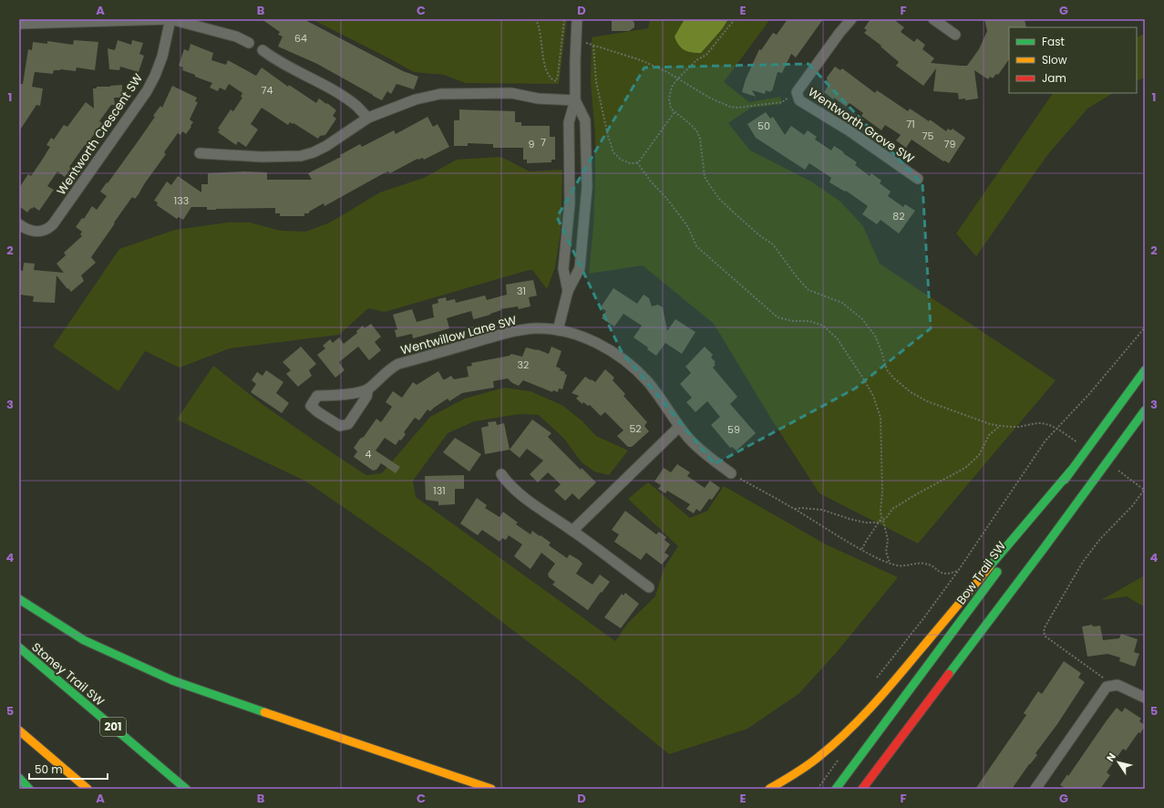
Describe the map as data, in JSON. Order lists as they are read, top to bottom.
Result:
{
  "streets": {
    "main road": ["Bow Trail SW", "Stoney Trail SW", "201"],
    "street": ["Wentworth Grove SW", "Wentworth Crescent SW", "Wentwillow Lane SW"]
  },
  "house_numbers": [
    "64",
    "74",
    "71",
    "50",
    "75",
    "7",
    "9",
    "79",
    "133",
    "82",
    "31",
    "32",
    "52",
    "59",
    "4",
    "131"
  ],
  "legend": ["Fast", "Slow", "Jam"],
  "scale_bar": "50 m",
  "north": "top left",
  "grid": {
    "columns": [
      "A",
      "B",
      "C",
      "D",
      "E",
      "F",
      "G"
    ],
    "rows": [
      "1",
      "2",
      "3",
      "4",
      "5"
    ]
  }
}
